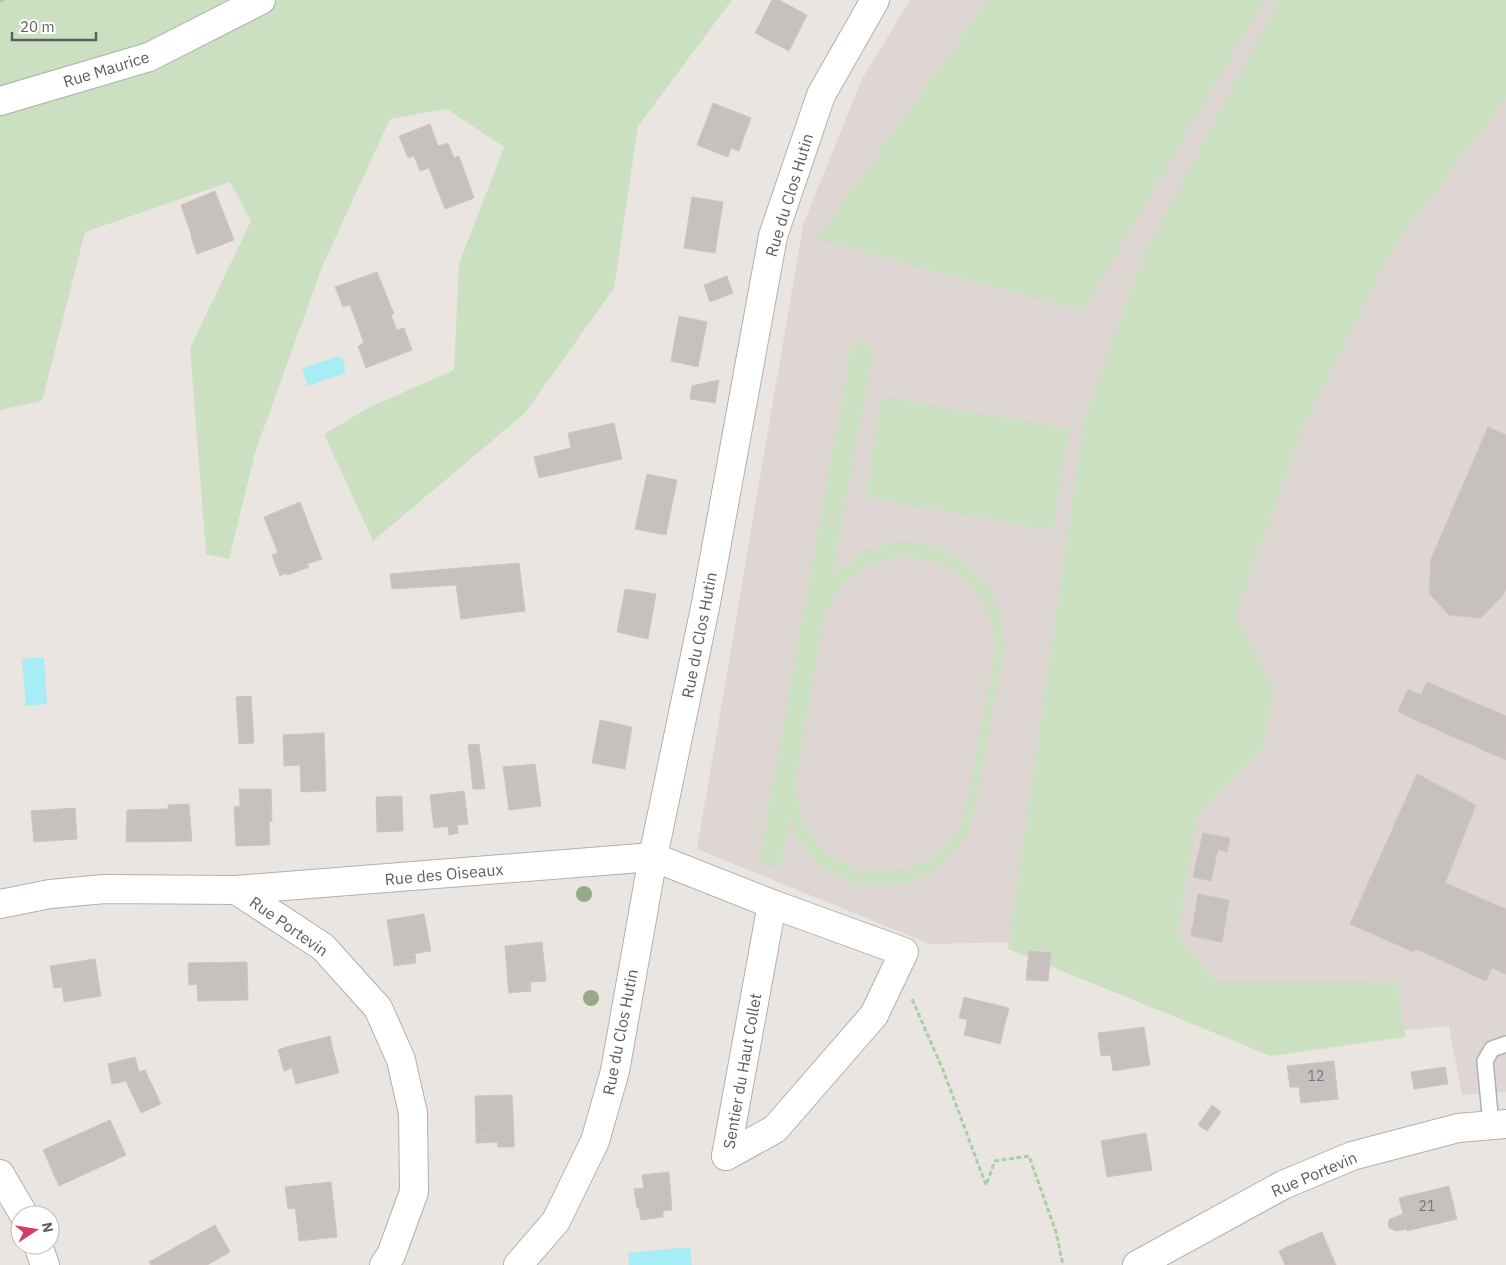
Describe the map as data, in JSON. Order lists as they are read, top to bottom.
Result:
{
  "streets": {
    "street": [
      "Rue Maurice",
      "Rue du Clos Hutin",
      "Rue des Oiseaux",
      "Rue Portevin",
      "Sentier du Haut Collet"
    ]
  },
  "crossings": [
    ["Rue du Clos Hutin", "Rue des Oiseaux"],
    ["Rue des Oiseaux", "Rue Portevin"]
  ],
  "house_numbers": ["12", "21"],
  "scale_bar": "20 m",
  "north": "right"
}
